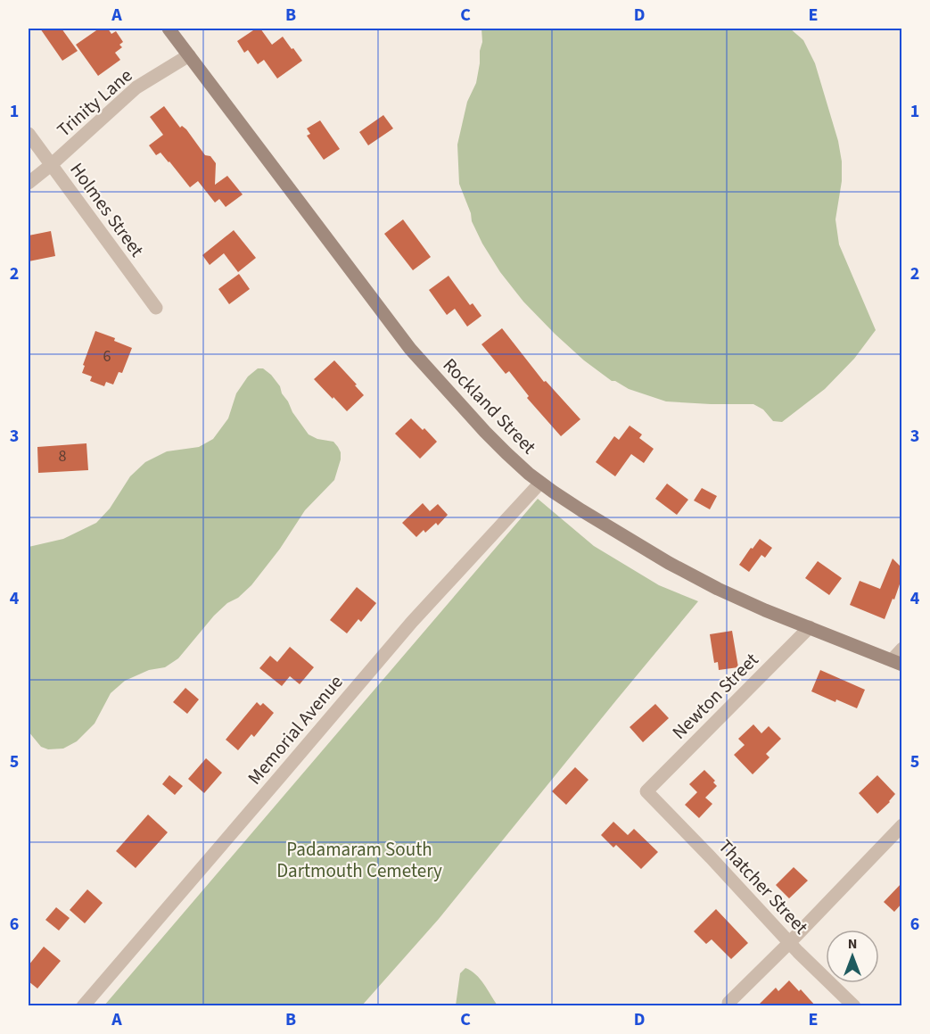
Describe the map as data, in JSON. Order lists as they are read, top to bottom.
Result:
{
  "streets": {
    "street": [
      "Trinity Lane",
      "Holmes Street",
      "Rockland Street",
      "Newton Street",
      "Memorial Avenue",
      "Thatcher Street"
    ]
  },
  "crossings": [
    ["Trinity Lane", "Holmes Street"],
    ["Trinity Lane", "Rockland Street"],
    ["Rockland Street", "Newton Street"],
    ["Rockland Street", "Memorial Avenue"],
    ["Newton Street", "Thatcher Street"]
  ],
  "parks": ["Padamaram South Dartmouth Cemetery"],
  "house_numbers": ["6", "8"],
  "north": "top",
  "grid": {
    "columns": [
      "A",
      "B",
      "C",
      "D",
      "E"
    ],
    "rows": [
      "1",
      "2",
      "3",
      "4",
      "5",
      "6"
    ]
  }
}
